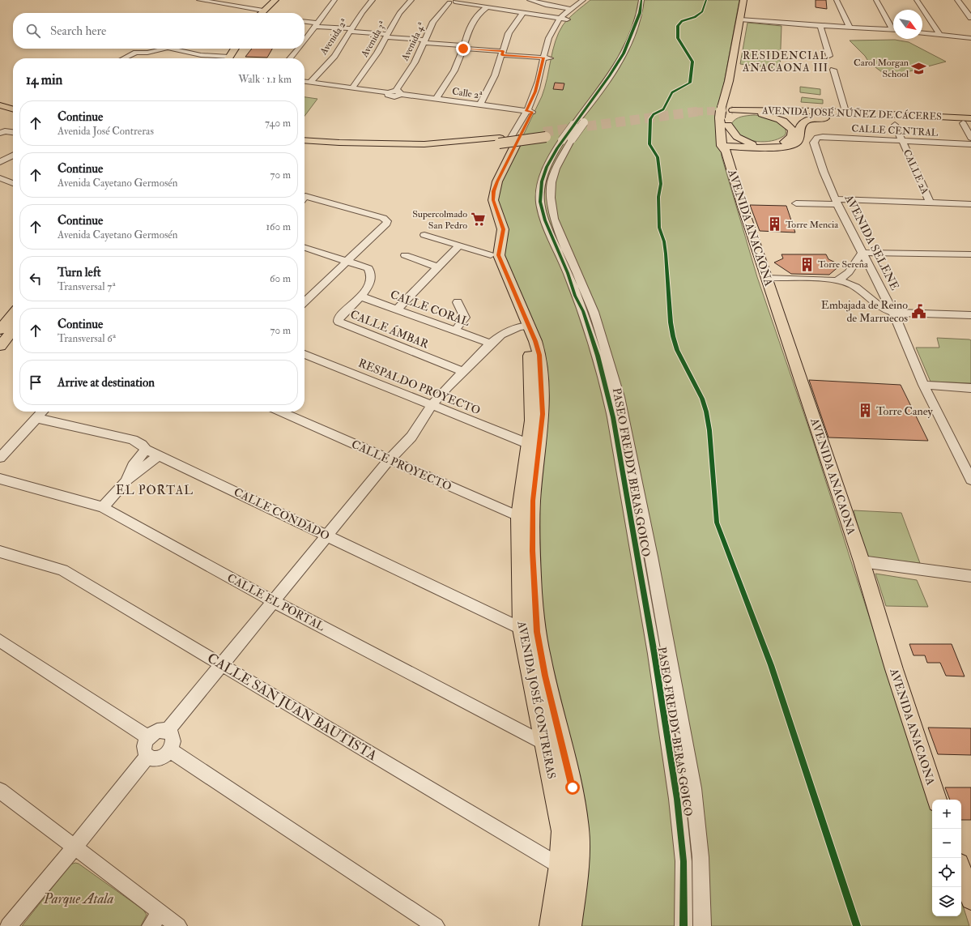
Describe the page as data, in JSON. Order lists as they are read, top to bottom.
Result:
{
  "streets": {
    "main road": ["AVENIDA JOSÉ NÚÑEZ DE CÁCERES", "AVENIDA ANACAONA", "AVENIDA JOSÉ CONTRERAS"],
    "street": [
      "Avenida 2ª",
      "Avenida 3ª",
      "Avenida 4ª",
      "Calle 2ª",
      "CALLE CENTRAL",
      "CALLE 2A",
      "AVENIDA SELENE",
      "CALLE CORAL",
      "CALLE ÁMBAR",
      "RESPALDO PROYECTO",
      "CALLE PROYECTO",
      "PASEO FREDDY BERAS GOICO",
      "CALLE CONDADO",
      "CALLE EL PORTAL",
      "CALLE SAN JUAN BAUTISTA"
    ]
  },
  "crossings": [
    ["Avenida 3ª", "Calle 2ª"],
    ["Avenida 4ª", "Calle 2ª"],
    ["AVENIDA JOSÉ NÚÑEZ DE CÁCERES", "AVENIDA ANACAONA"],
    ["CALLE CENTRAL", "CALLE 2A"],
    ["CALLE CENTRAL", "AVENIDA SELENE"],
    ["CALLE CORAL", "CALLE ÁMBAR"],
    ["RESPALDO PROYECTO", "AVENIDA JOSÉ CONTRERAS"],
    ["CALLE PROYECTO", "AVENIDA JOSÉ CONTRERAS"],
    ["CALLE CONDADO", "AVENIDA JOSÉ CONTRERAS"],
    ["CALLE EL PORTAL", "AVENIDA JOSÉ CONTRERAS"],
    ["AVENIDA JOSÉ CONTRERAS", "CALLE SAN JUAN BAUTISTA"]
  ],
  "districts": ["RESIDENCIAL ANACAONA III", "EL PORTAL"],
  "parks": ["Parque Atala"],
  "places": {
    "school or university": ["Carol Morgan School"],
    "supermarket": ["Supercolmado San Pedro"],
    "building": ["Torre Mencia", "Torre Serena", "Torre Caney"],
    "public building": ["Embajada de Reino de Marruecos"]
  },
  "north": "bottom right",
  "page": {
    "search": "Search here",
    "heading": ["14 min", "Walk · 1.1 km"],
    "list": [
      ["Continue", "Avenida José Contreras", "740 m"],
      ["Continue", "Avenida Cayetano Germosén", "70 m"],
      ["Continue", "Avenida Cayetano Germosén", "160 m"],
      ["Turn left", "Transversal 7ª", "60 m"],
      ["Continue", "Transversal 6ª", "70 m"],
      "Arrive at destination"
    ],
    "map_buttons": ["+", "−"]
  }
}
